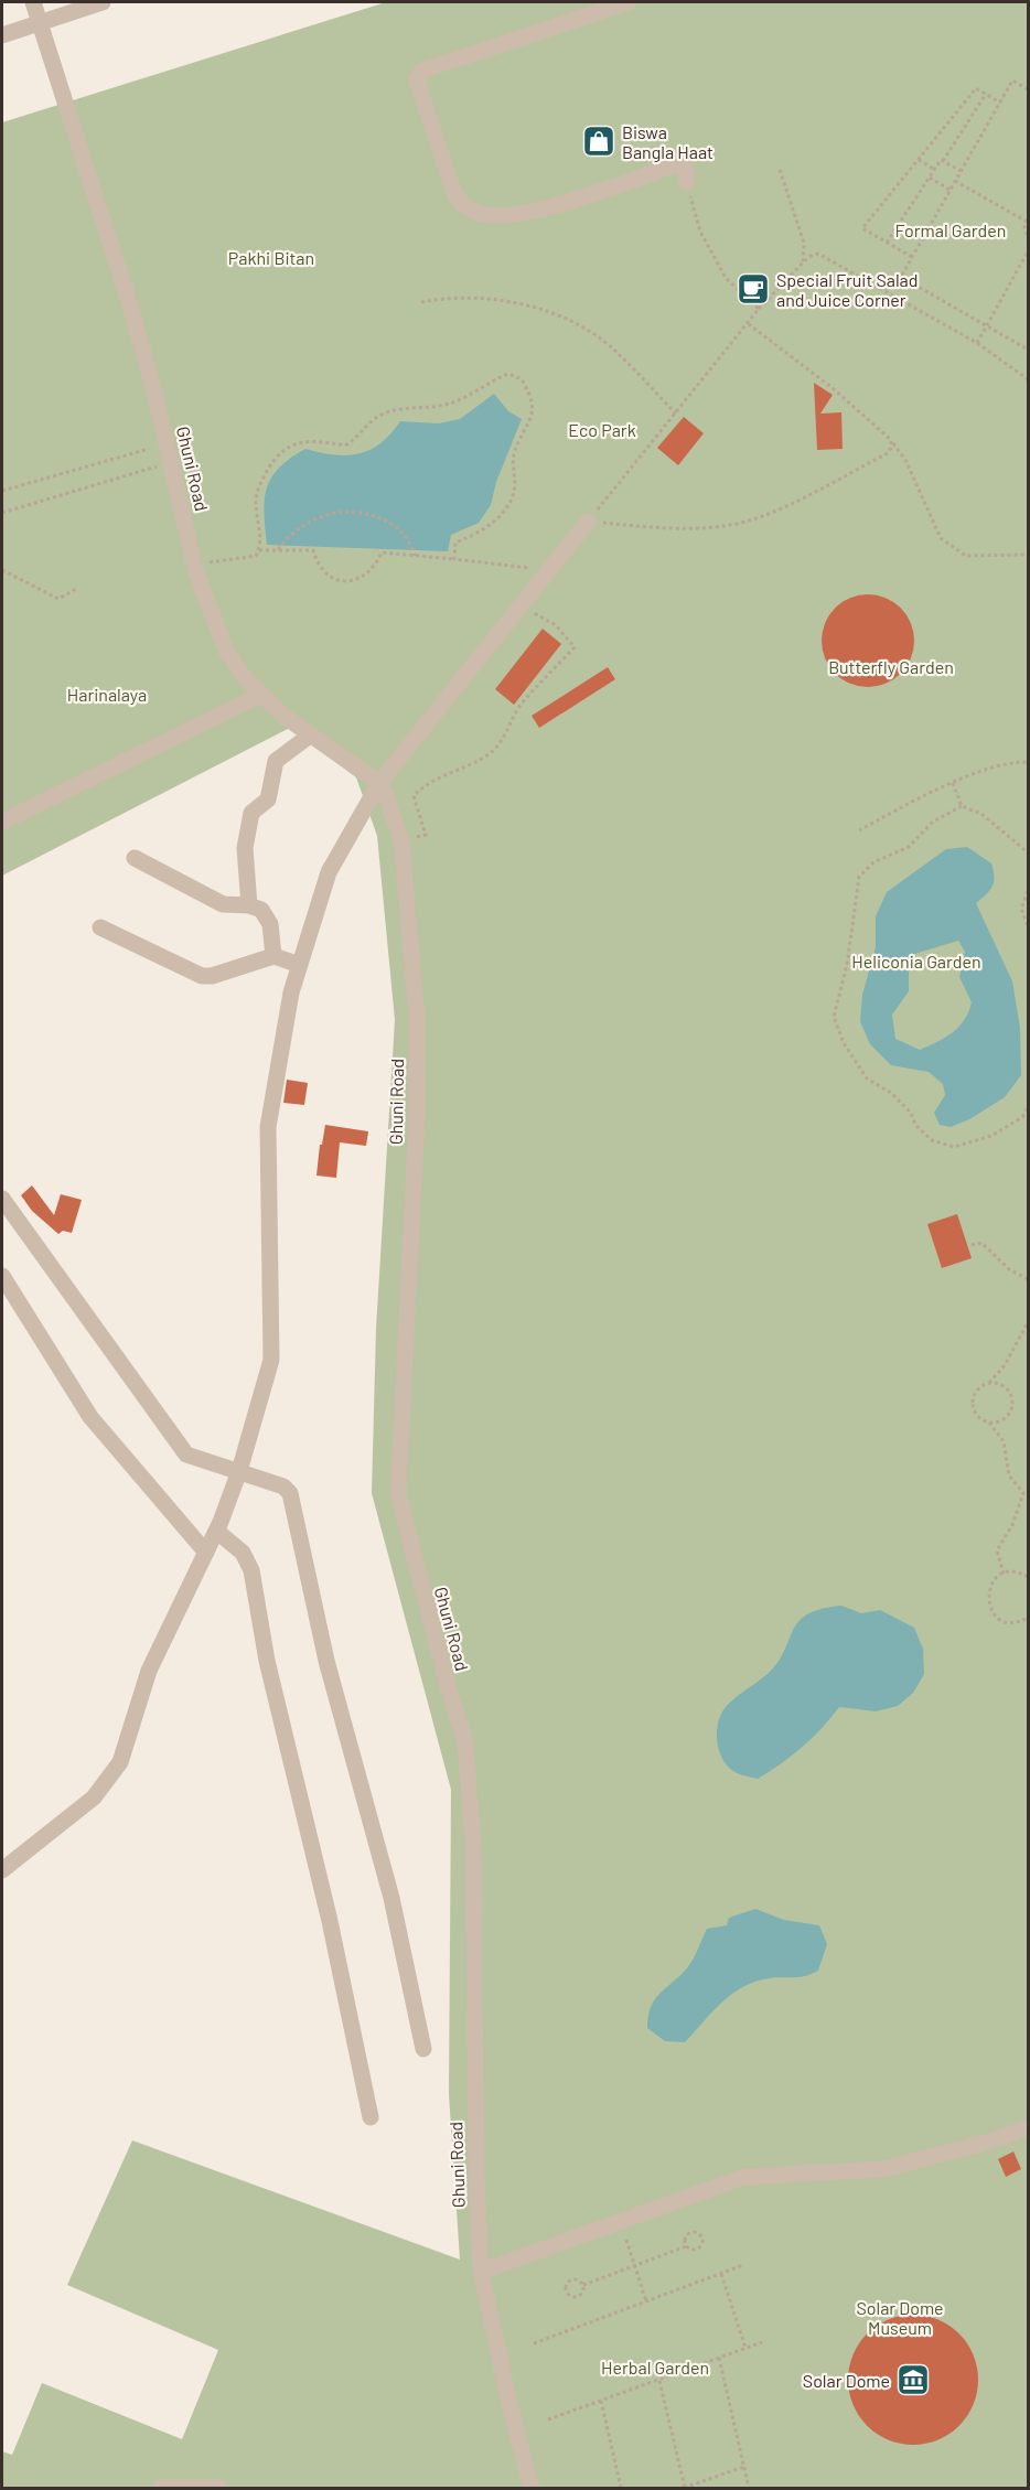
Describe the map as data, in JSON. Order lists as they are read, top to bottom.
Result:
{
  "streets": {
    "street": ["Ghuni Road"]
  },
  "parks": [
    "Formal Garden",
    "Pakhi Bitan",
    "Eco Park",
    "Butterfly Garden",
    "Harinalaya",
    "Heliconia Garden",
    "Solar Dome Museum",
    "Herbal Garden"
  ],
  "places": {
    "shop": ["Biswa Bangla Haat"],
    "cafe": ["Special Fruit Salad and Juice Corner"],
    "museum": ["Solar Dome"]
  }
}
